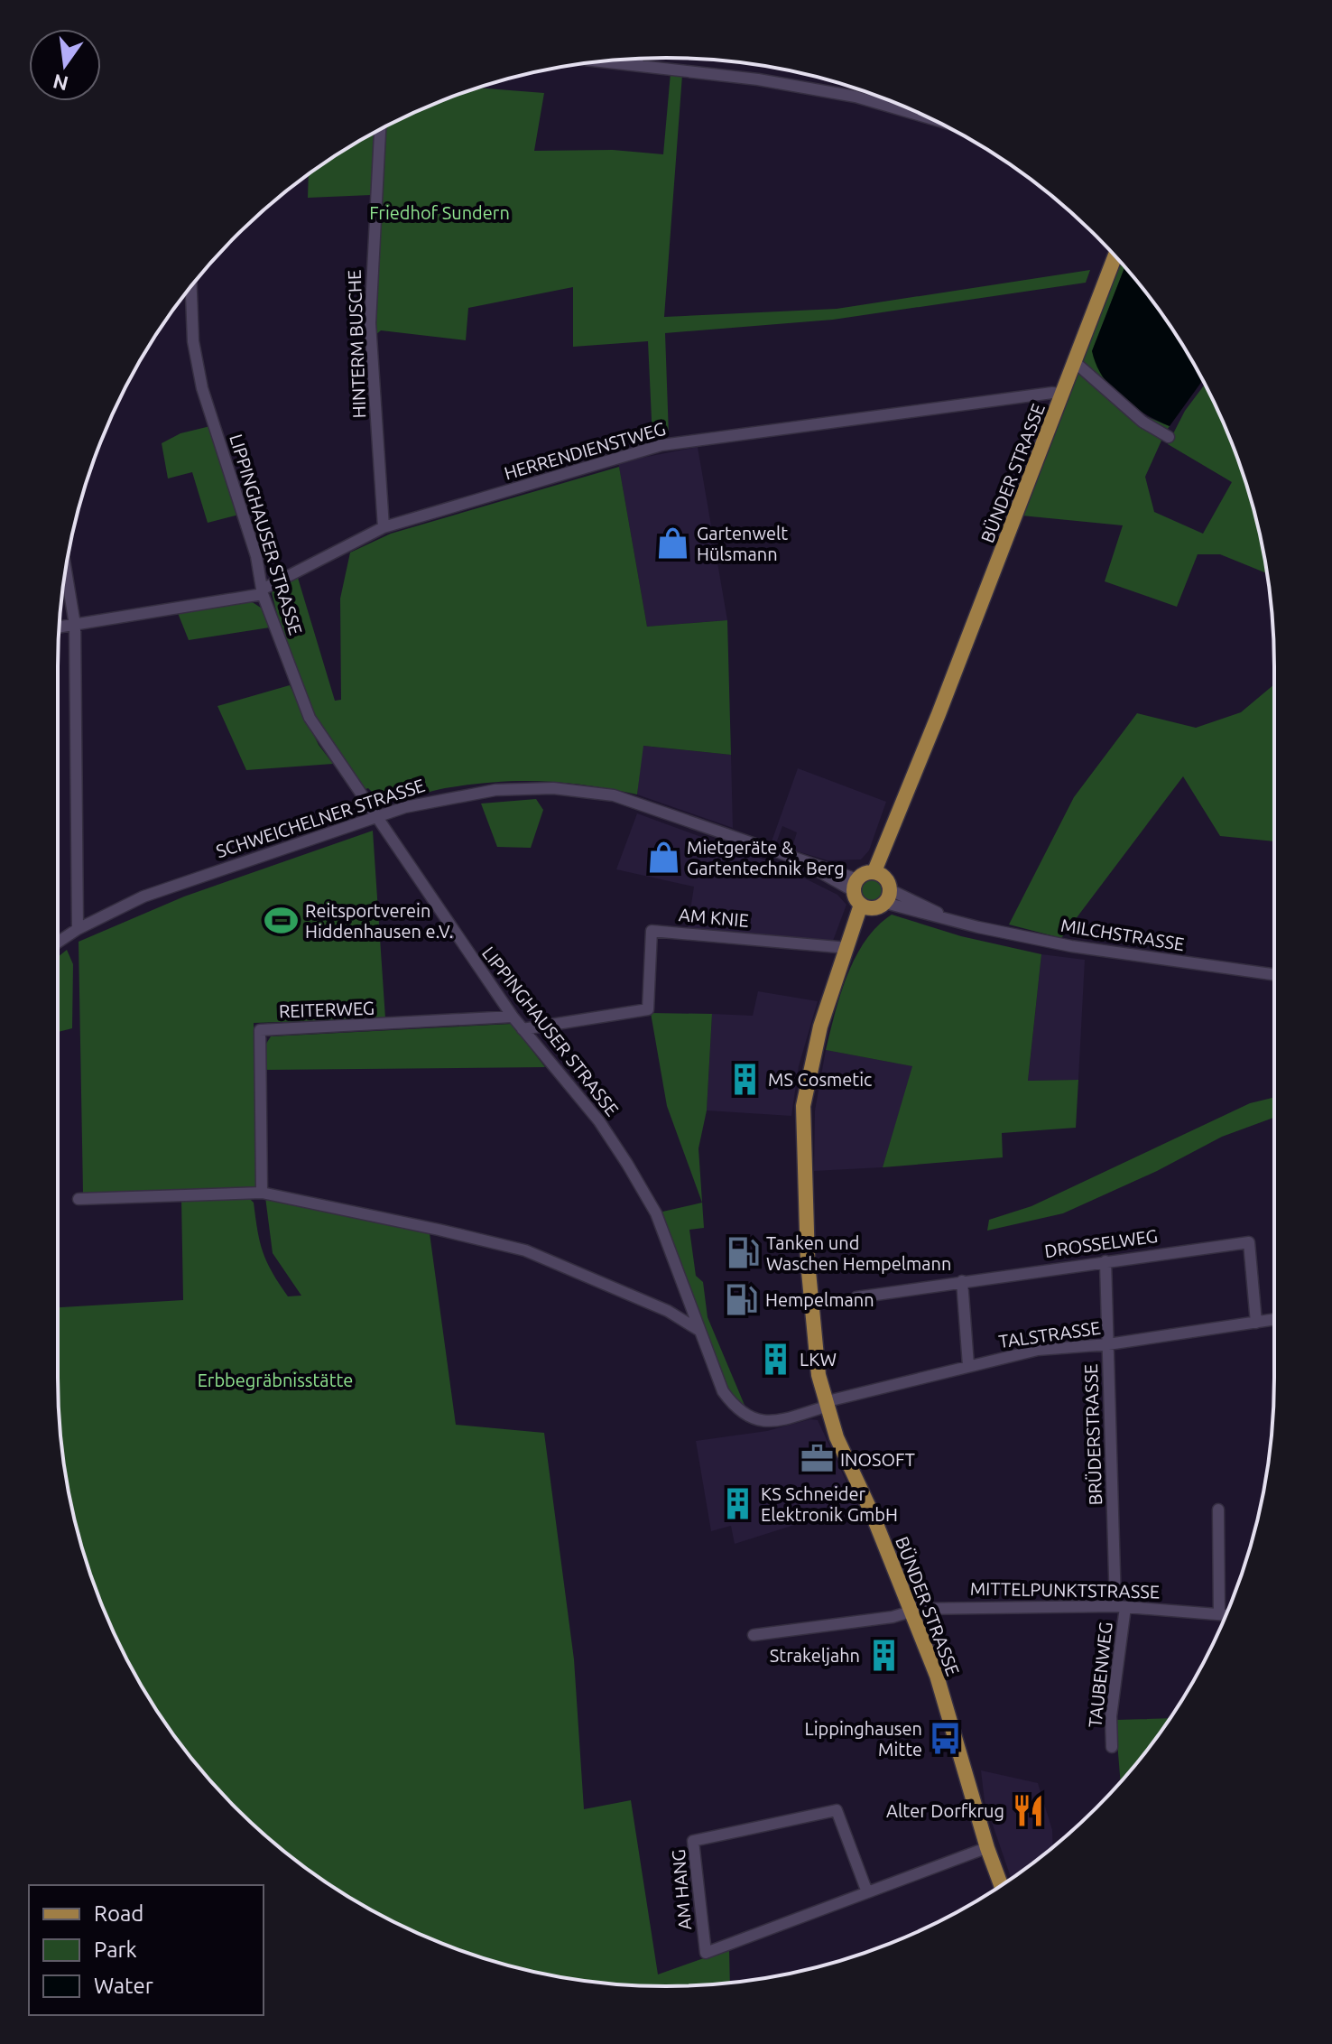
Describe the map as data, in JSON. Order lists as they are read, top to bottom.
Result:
{
  "streets": {
    "main road": ["BÜNDER STRASSE"],
    "street": [
      "HINTERM BUSCHE",
      "HERRENDIENSTWEG",
      "LIPPINGHAUSER STRASSE",
      "SCHWEICHELNER STRASSE",
      "AM KNIE",
      "MILCHSTRASSE",
      "REITERWEG",
      "DROSSELWEG",
      "TALSTRASSE",
      "BRÜDERSTRASSE",
      "MITTELPUNKTSTRASSE",
      "TAUBENWEG",
      "AM HANG"
    ]
  },
  "crossings": [
    ["HINTERM BUSCHE", "HERRENDIENSTWEG"],
    ["HERRENDIENSTWEG", "BÜNDER STRASSE"],
    ["HERRENDIENSTWEG", "LIPPINGHAUSER STRASSE"],
    ["BÜNDER STRASSE", "LIPPINGHAUSER STRASSE"],
    ["BÜNDER STRASSE", "SCHWEICHELNER STRASSE"],
    ["BÜNDER STRASSE", "AM KNIE"],
    ["BÜNDER STRASSE", "MILCHSTRASSE"],
    ["BÜNDER STRASSE", "TALSTRASSE"],
    ["BÜNDER STRASSE", "MITTELPUNKTSTRASSE"],
    ["BÜNDER STRASSE", "AM HANG"],
    ["LIPPINGHAUSER STRASSE", "SCHWEICHELNER STRASSE"],
    ["LIPPINGHAUSER STRASSE", "AM KNIE"],
    ["LIPPINGHAUSER STRASSE", "REITERWEG"],
    ["LIPPINGHAUSER STRASSE", "TALSTRASSE"],
    ["SCHWEICHELNER STRASSE", "MILCHSTRASSE"],
    ["DROSSELWEG", "TALSTRASSE"],
    ["DROSSELWEG", "BRÜDERSTRASSE"],
    ["TALSTRASSE", "BRÜDERSTRASSE"],
    ["BRÜDERSTRASSE", "MITTELPUNKTSTRASSE"],
    ["BRÜDERSTRASSE", "TAUBENWEG"],
    ["MITTELPUNKTSTRASSE", "TAUBENWEG"]
  ],
  "parks": ["Friedhof Sundern", "Erbbegräbnisstätte"],
  "places": {
    "shop": ["Gartenwelt Hülsmann", "Mietgeräte & Gartentechnik Berg"],
    "sports": ["Reitsportverein Hiddenhausen e.V."],
    "building": [
      "MS Cosmetic",
      "LKW",
      "KS Schneider Elektronik GmbH",
      "Strakeljahn"
    ],
    "fuel station": ["Tanken und Waschen Hempelmann", "Hempelmann"],
    "office": ["INOSOFT"],
    "bus stop": ["Lippinghausen Mitte"],
    "restaurant": ["Alter Dorfkrug"]
  },
  "legend": ["Road", "Park", "Water"],
  "north": "bottom"
}
